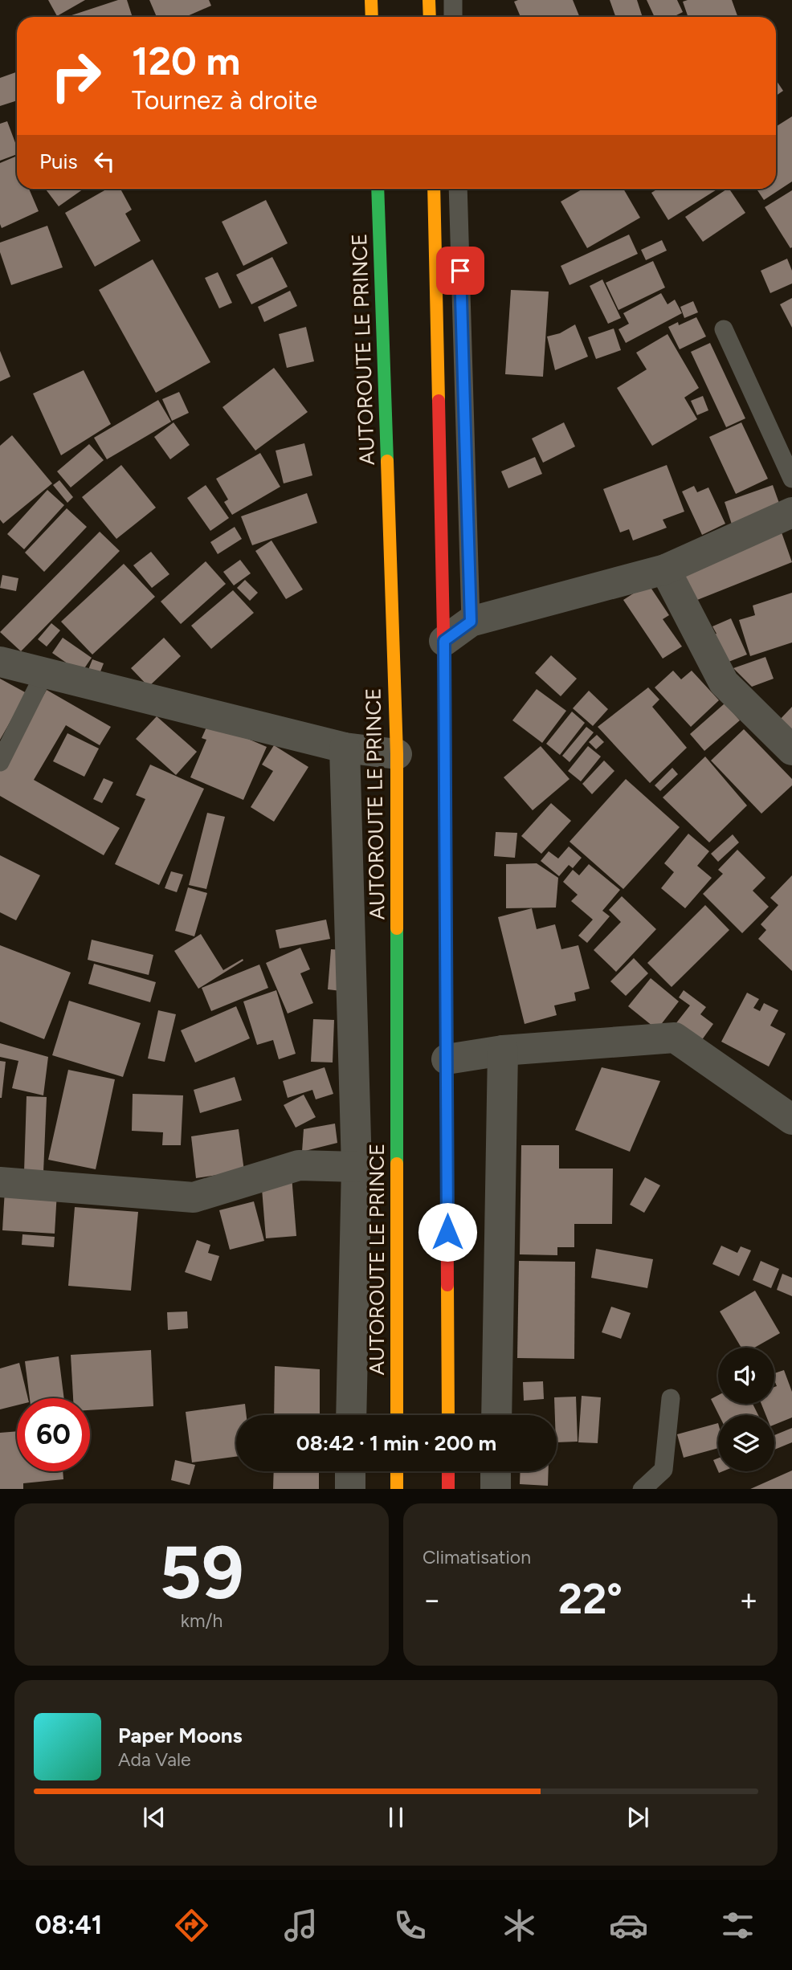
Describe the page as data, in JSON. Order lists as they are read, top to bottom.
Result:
{
  "streets": {
    "main road": ["AUTOROUTE LE PRINCE"]
  },
  "page": {
    "turn": ["120 m", "Tournez à droite"],
    "then": "Puis",
    "limit": "60",
    "trip": "08:42 · 1 min · 200 m",
    "tile": [
      ["59", "km/h"],
      "Climatisation"
    ],
    "heat": ["−", "22°", "+"],
    "song": ["Paper Moons", "Ada Vale"],
    "tabs": "08:41"
  }
}
